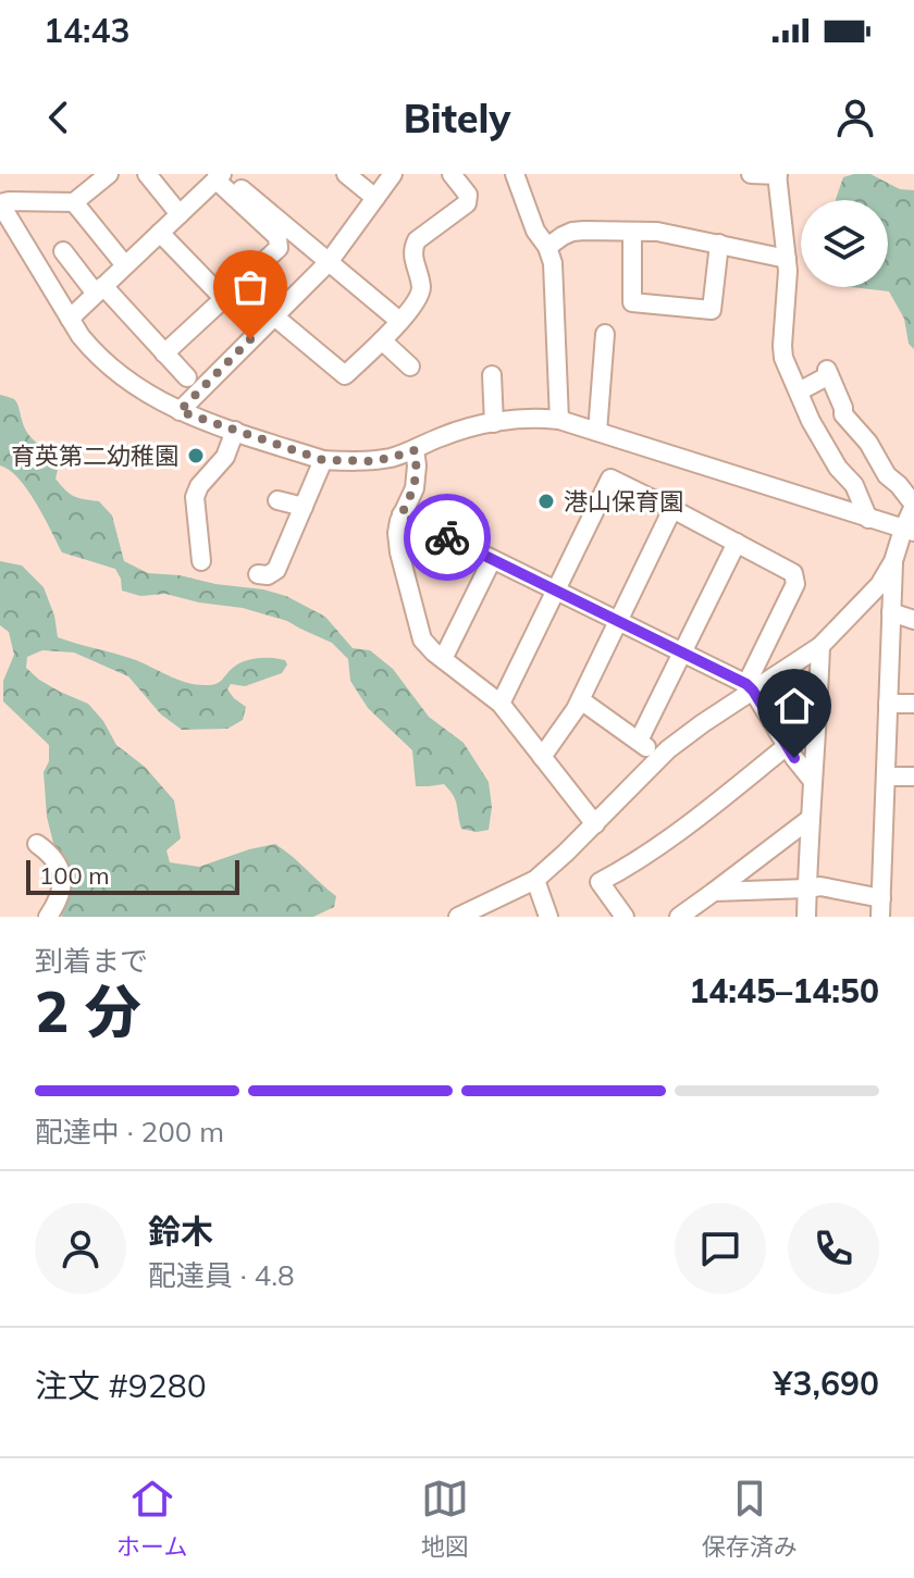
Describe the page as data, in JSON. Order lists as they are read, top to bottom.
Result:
{
  "places": ["育英第二幼稚園", "港山保育園"],
  "scale_bar": "100 m",
  "page": {
    "status": "14:43",
    "header": "Bitely",
    "scale": "100 m",
    "heading": ["2 分", "到着まで", "14:45–14:50"],
    "panel": [
      "鈴木",
      "配達員 · 4.8",
      "注文 #9280",
      "¥3,690"
    ],
    "bar": "配達中 · 200 m",
    "tabs": ["ホーム", "地図", "保存済み"]
  }
}
